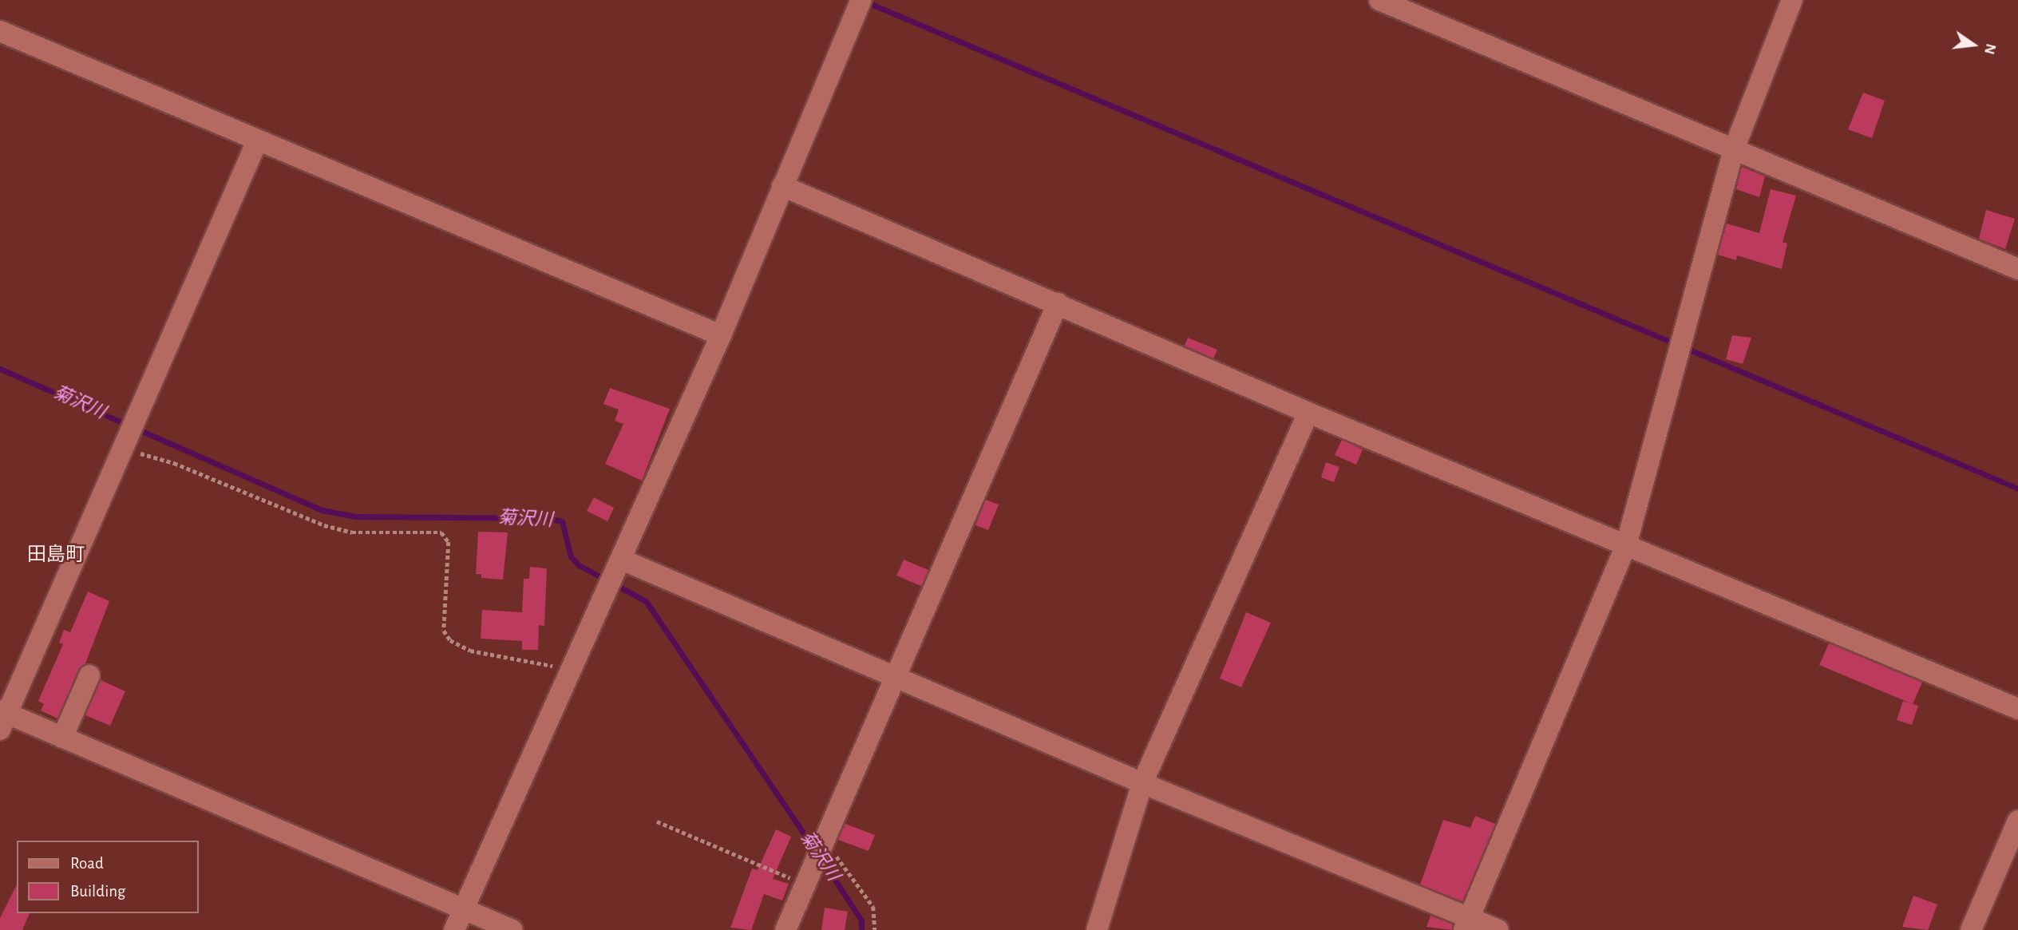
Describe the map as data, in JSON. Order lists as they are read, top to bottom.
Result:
{
  "districts": ["田島町"],
  "water": ["菊沢川"],
  "legend": ["Road", "Building"],
  "north": "right"
}
